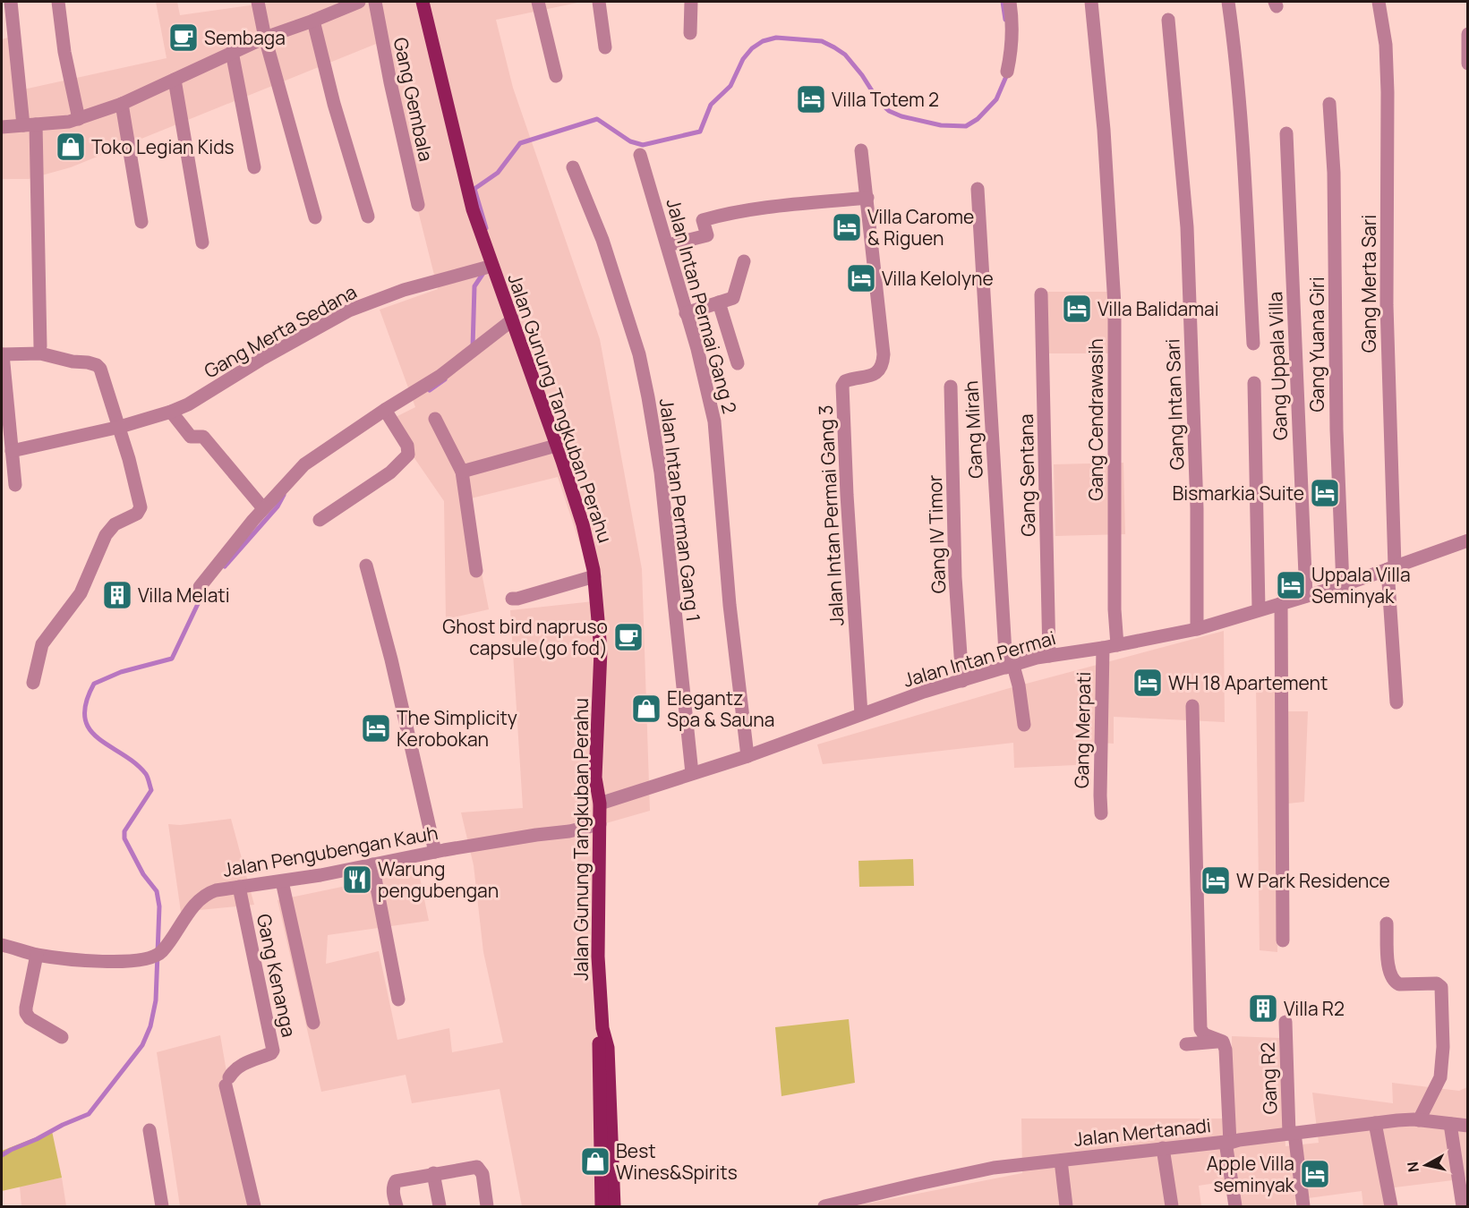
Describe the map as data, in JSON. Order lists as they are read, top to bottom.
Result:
{
  "streets": {
    "main road": ["Jalan Gunung Tangkuban Perahu"],
    "street": [
      "Gang Gembala",
      "Gang Merta Sari",
      "Jalan Intan Permai Gang 2",
      "Gang Merta Sedana",
      "Gang Yuana Giri",
      "Gang Uppala Villa",
      "Gang Intan Sari",
      "Gang Cendrawasih",
      "Gang Mirah",
      "Gang Sentana",
      "Jalan Intan Perman Gang 1",
      "Jalan Intan Permai Gang 3",
      "Gang IV Timor",
      "Jalan Intan Permai",
      "Gang Merpati",
      "Jalan Pengubengan Kauh",
      "Gang Kenanga",
      "Gang R2",
      "Jalan Mertanadi"
    ]
  },
  "crossings": [
    ["Gang Merta Sari", "Jalan Intan Permai"],
    ["Jalan Intan Permai Gang 2", "Jalan Intan Permai"],
    ["Gang Merta Sedana", "Jalan Gunung Tangkuban Perahu"],
    ["Gang Yuana Giri", "Jalan Intan Permai"],
    ["Gang Uppala Villa", "Jalan Intan Permai"],
    ["Gang Intan Sari", "Jalan Intan Permai"],
    ["Jalan Gunung Tangkuban Perahu", "Jalan Intan Permai"],
    ["Jalan Gunung Tangkuban Perahu", "Jalan Pengubengan Kauh"],
    ["Gang Cendrawasih", "Jalan Intan Permai"],
    ["Gang Mirah", "Jalan Intan Permai"],
    ["Gang Sentana", "Jalan Intan Permai"],
    ["Jalan Intan Perman Gang 1", "Jalan Intan Permai"],
    ["Jalan Intan Permai Gang 3", "Jalan Intan Permai"],
    ["Gang IV Timor", "Jalan Intan Permai"],
    ["Jalan Intan Permai", "Gang Merpati"],
    ["Jalan Pengubengan Kauh", "Gang Kenanga"],
    ["Gang R2", "Jalan Mertanadi"]
  ],
  "places": {
    "cafe": ["Sembaga", "Ghost bird napruso capsule(go fod)"],
    "hotel": [
      "Villa Totem 2",
      "Villa Carome & Riguen",
      "Villa Kelolyne",
      "Villa Balidamai",
      "Bismarkia Suite",
      "Uppala Villa Seminyak",
      "WH 18 Apartement",
      "The Simplicity Kerobokan",
      "W Park Residence",
      "Apple Villa seminyak"
    ],
    "shop": ["Toko Legian Kids", "Elegantz Spa & Sauna", "Best Wines&Spirits"],
    "building": ["Villa Melati", "Villa R2"],
    "restaurant": ["Warung pengubengan"]
  },
  "north": "left"
}
